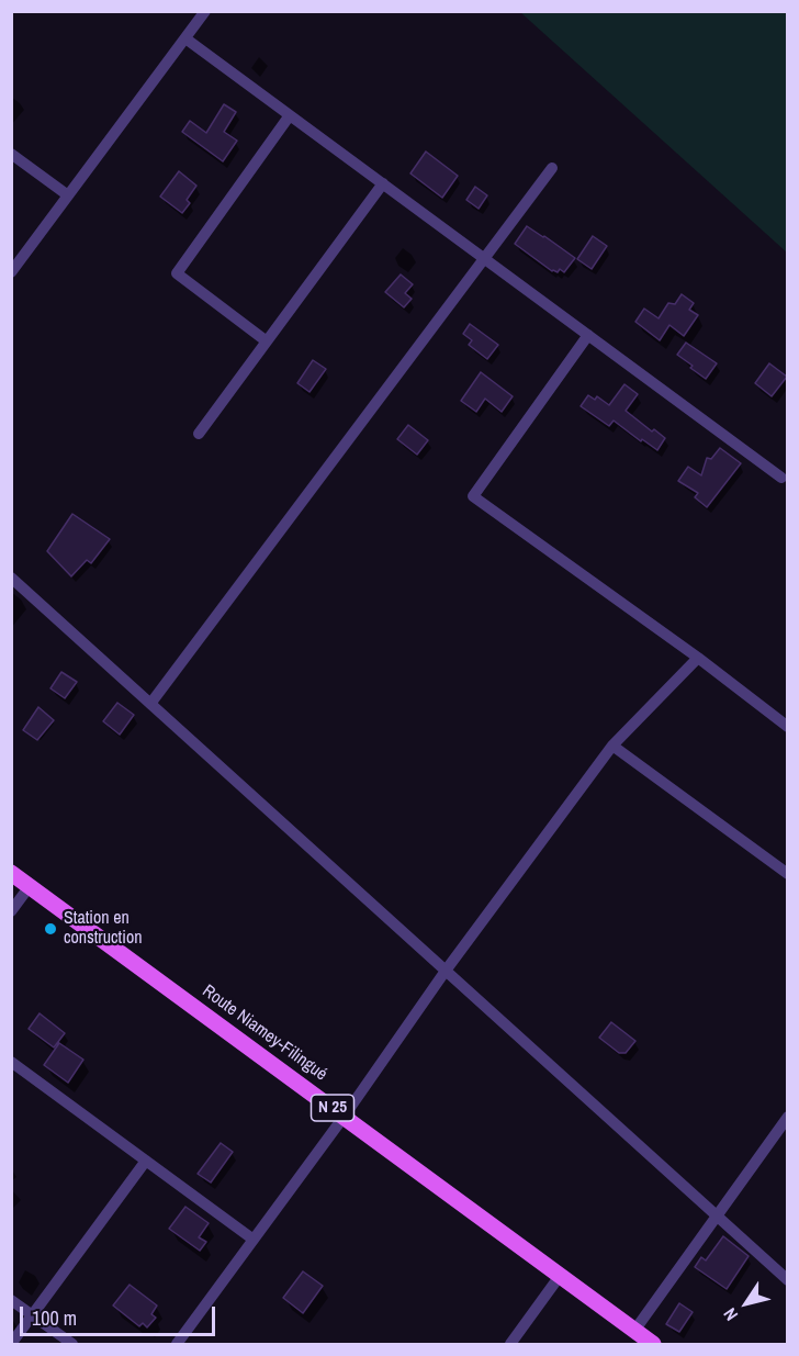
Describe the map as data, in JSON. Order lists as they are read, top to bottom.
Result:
{
  "streets": {
    "main road": ["Route Niamey-Filingué", "N 25"]
  },
  "places": ["Station en construction"],
  "scale_bar": "100 m",
  "north": "bottom left"
}
